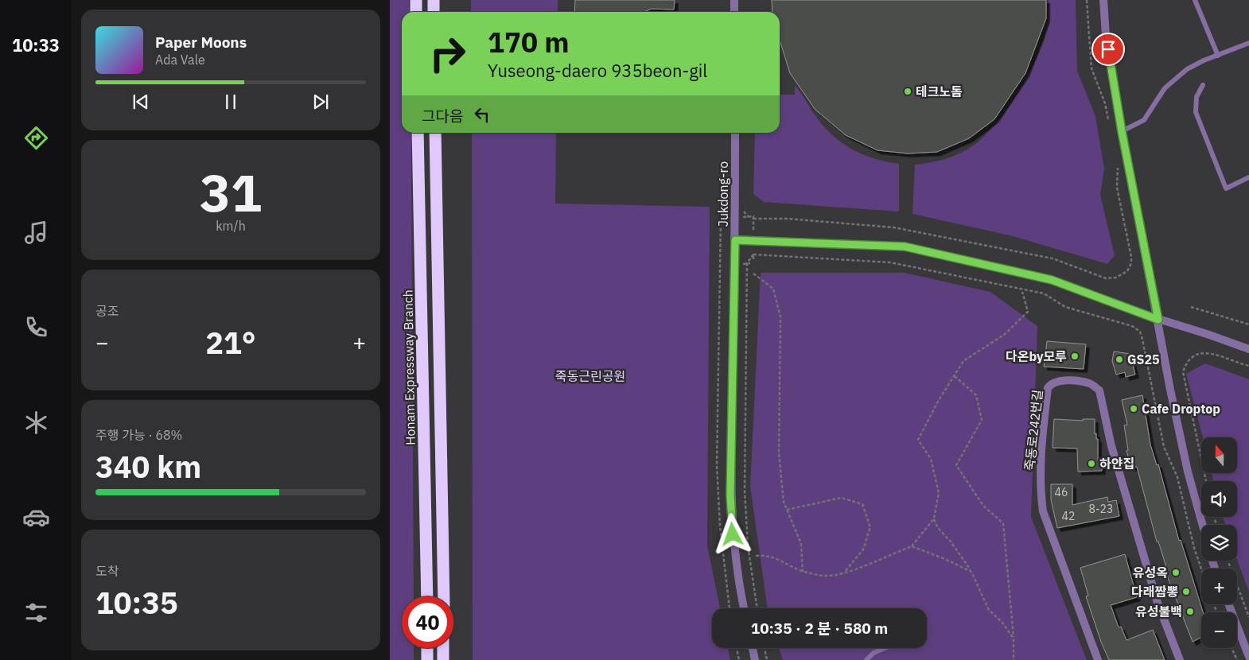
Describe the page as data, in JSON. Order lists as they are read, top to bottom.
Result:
{
  "streets": {
    "highway": ["Honam Expressway Branch"],
    "street": ["Jukdong-ro", "죽동로242번길"]
  },
  "parks": ["죽동근린공원"],
  "places": [
    "테크노돔",
    "다온by모루",
    "GS25",
    "Cafe Droptop",
    "하얀집",
    "유성옥",
    "다래짬뽕",
    "유성불백"
  ],
  "house_numbers": ["46", "8-23", "42"],
  "north": "top",
  "page": {
    "tabs": "10:33",
    "turn": ["170 m", "Yuseong-daero 935beon-gil"],
    "song": ["Paper Moons", "Ada Vale"],
    "then": "그다음",
    "tile": [
      ["31", "km/h"],
      "공조",
      ["주행 가능 · 68%", "340 km"],
      ["도착", "10:35"]
    ],
    "heat": ["−", "21°", "+"],
    "map_buttons": ["+", "−"],
    "limit": "40",
    "trip": "10:35 · 2 분 · 580 m"
  }
}
